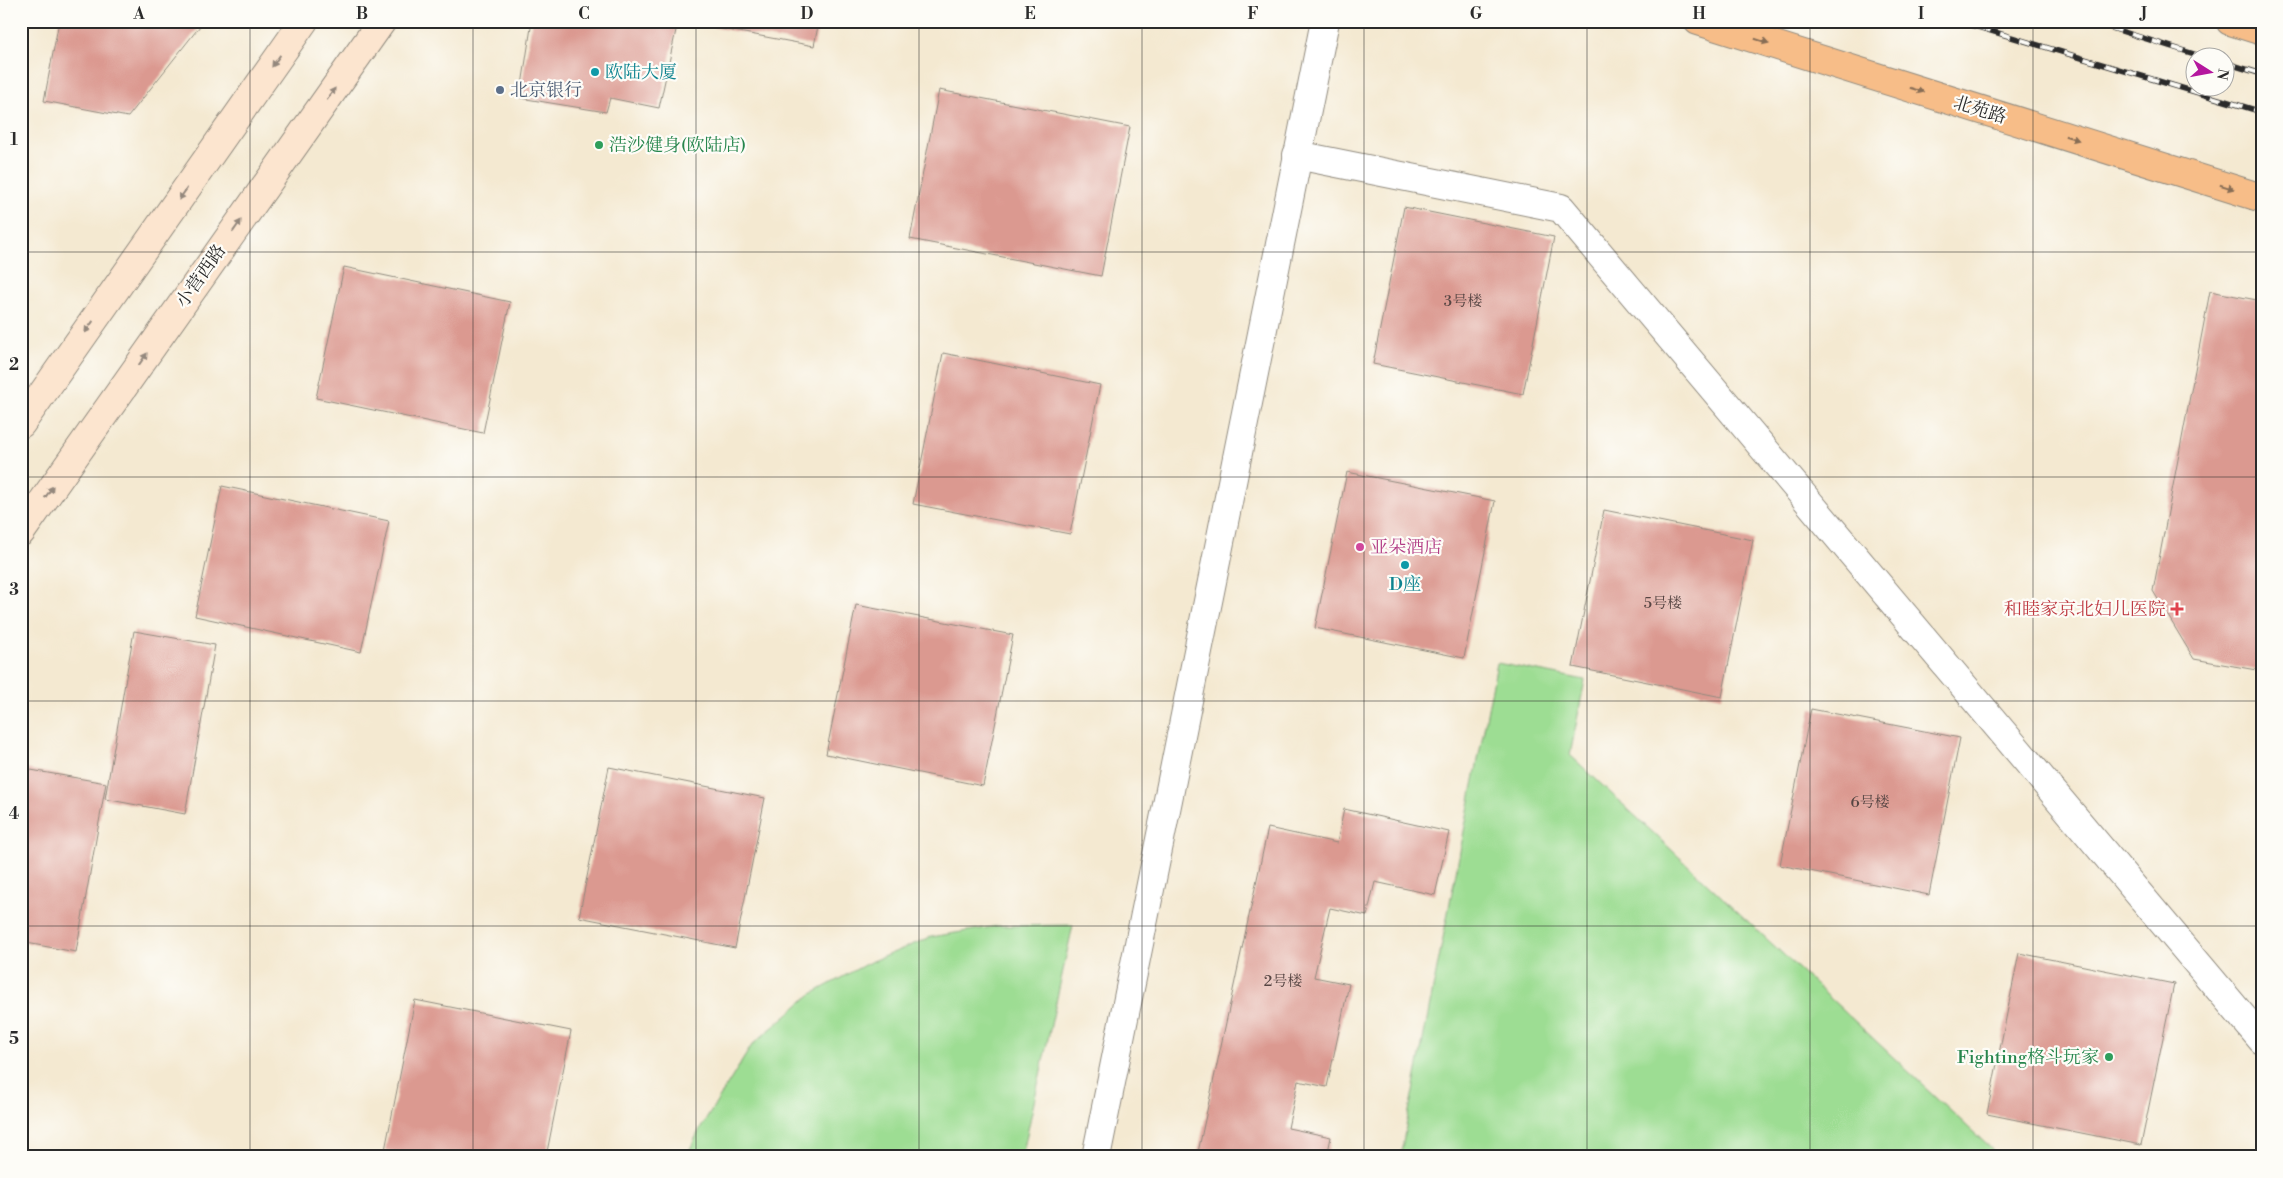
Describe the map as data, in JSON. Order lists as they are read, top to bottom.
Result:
{
  "streets": {
    "main road": ["北苑路", "小营西路"]
  },
  "one_way": ["北苑路"],
  "places": {
    "other": [
      "欧陆大厦",
      "北京银行",
      "浩沙健身(欧陆店)",
      "亚朵酒店",
      "D座",
      "Fighting格斗玩家"
    ],
    "health": ["和睦家京北妇儿医院"]
  },
  "house_numbers": [
    "3号楼",
    "5号楼",
    "6号楼",
    "2号楼"
  ],
  "north": "right",
  "grid": {
    "columns": [
      "A",
      "B",
      "C",
      "D",
      "E",
      "F",
      "G",
      "H",
      "I",
      "J"
    ],
    "rows": [
      "1",
      "2",
      "3",
      "4",
      "5"
    ]
  }
}
